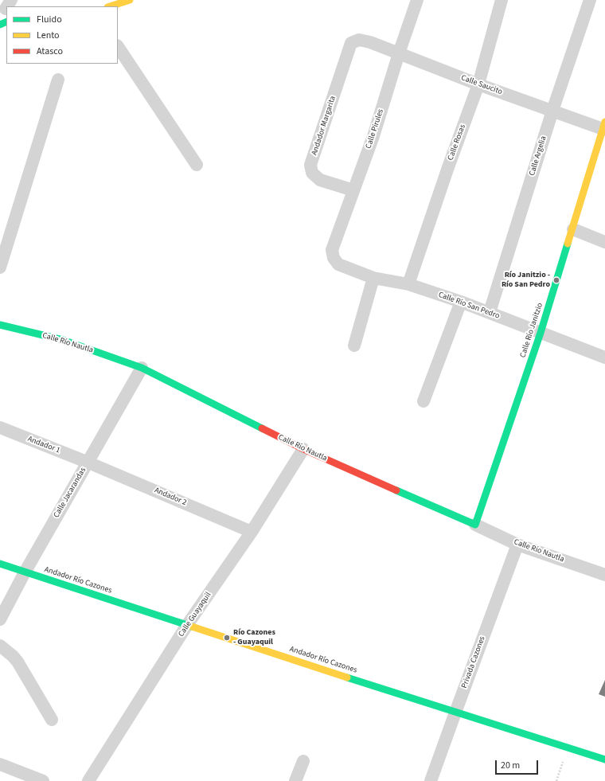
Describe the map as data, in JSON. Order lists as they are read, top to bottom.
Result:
{
  "streets": {
    "street": [
      "Calle Saucito",
      "Andador Margarita",
      "Calle Pirules",
      "Calle Rosas",
      "Calle Argelia",
      "Calle Río San Pedro",
      "Calle Río Janitzio",
      "Calle Río Nautla",
      "Andador 1",
      "Calle Jacarandas",
      "Andador 2",
      "Andador Río Cazones",
      "Calle Guayaquil",
      "Privada Cazones"
    ]
  },
  "crossings": [
    ["Calle Saucito", "Andador Margarita"],
    ["Calle Saucito", "Calle Pirules"],
    ["Calle Saucito", "Calle Rosas"],
    ["Calle Saucito", "Calle Argelia"],
    ["Calle Saucito", "Calle Río Janitzio"],
    ["Andador Margarita", "Calle Pirules"],
    ["Calle Pirules", "Calle Río San Pedro"],
    ["Calle Rosas", "Calle Río San Pedro"],
    ["Calle Argelia", "Calle Río San Pedro"],
    ["Calle Río San Pedro", "Calle Río Janitzio"],
    ["Calle Río Janitzio", "Calle Río Nautla"],
    ["Calle Río Nautla", "Calle Jacarandas"],
    ["Calle Río Nautla", "Calle Guayaquil"],
    ["Calle Río Nautla", "Privada Cazones"],
    ["Andador 1", "Calle Jacarandas"],
    ["Andador 1", "Andador 2"],
    ["Calle Jacarandas", "Andador 2"],
    ["Calle Jacarandas", "Andador Río Cazones"],
    ["Andador 2", "Calle Guayaquil"],
    ["Andador Río Cazones", "Calle Guayaquil"],
    ["Andador Río Cazones", "Privada Cazones"]
  ],
  "places": ["Río Janitzio - Río San Pedro", "Río Cazones - Guayaquil"],
  "legend": ["Fluido", "Lento", "Atasco"],
  "scale_bar": "20 m"
}
